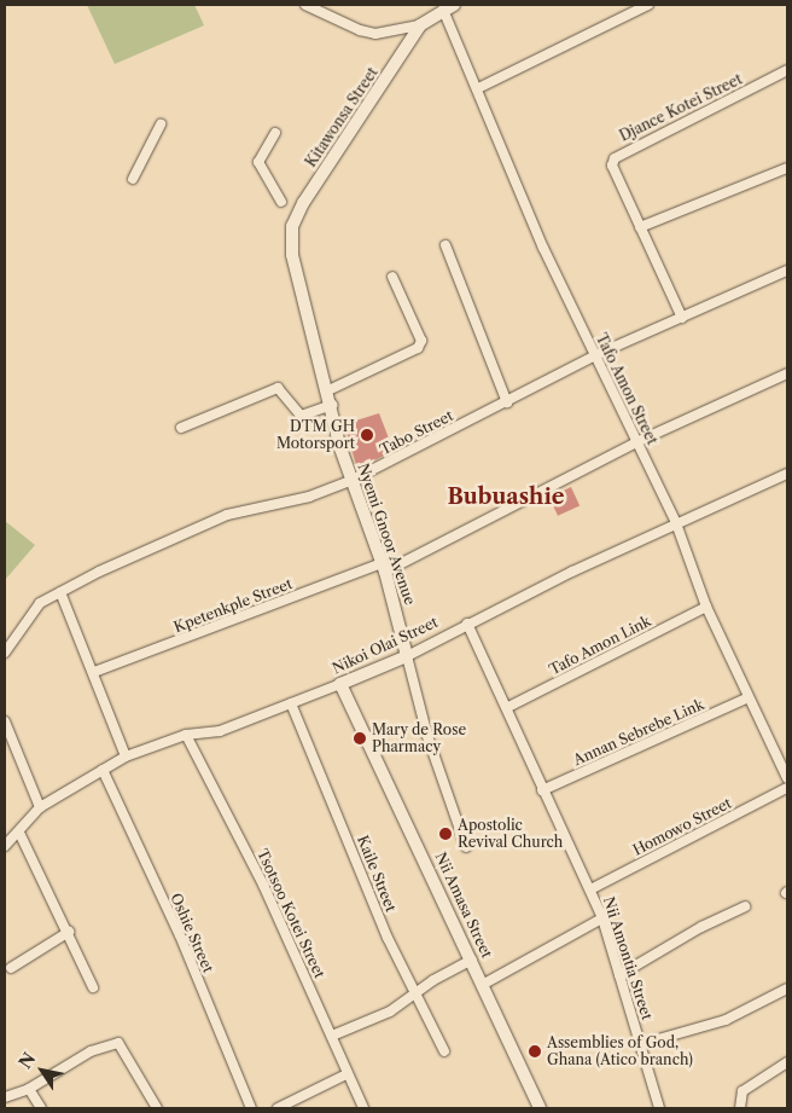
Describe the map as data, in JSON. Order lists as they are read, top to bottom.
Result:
{
  "streets": {
    "street": [
      "Djance Kotei Street",
      "Kitawonsa Street",
      "Tafo Amon Street",
      "Tabo Street",
      "Nyemi Gnoor Avenue",
      "Kpetenkple Street",
      "Nikoi Olai Street",
      "Tafo Amon Link",
      "Annan Sebrebe Link",
      "Homowo Street",
      "Kaile Street",
      "Nii Amasa Street",
      "Tsotsoo Kotei Street",
      "Oshie Street",
      "Nii Amontia Street"
    ]
  },
  "crossings": [
    ["Djance Kotei Street", "Tabo Street"],
    ["Kitawonsa Street", "Nyemi Gnoor Avenue"],
    ["Tafo Amon Street", "Tabo Street"],
    ["Tafo Amon Street", "Kpetenkple Street"],
    ["Tafo Amon Street", "Nikoi Olai Street"],
    ["Tafo Amon Street", "Tafo Amon Link"],
    ["Tafo Amon Street", "Annan Sebrebe Link"],
    ["Tabo Street", "Nyemi Gnoor Avenue"],
    ["Nyemi Gnoor Avenue", "Kpetenkple Street"],
    ["Nyemi Gnoor Avenue", "Nikoi Olai Street"],
    ["Nikoi Olai Street", "Kaile Street"],
    ["Nikoi Olai Street", "Nii Amasa Street"],
    ["Nikoi Olai Street", "Tsotsoo Kotei Street"],
    ["Nikoi Olai Street", "Oshie Street"],
    ["Nikoi Olai Street", "Nii Amontia Street"],
    ["Tafo Amon Link", "Nii Amontia Street"],
    ["Annan Sebrebe Link", "Nii Amontia Street"],
    ["Homowo Street", "Nii Amontia Street"]
  ],
  "districts": ["Bubuashie"],
  "places": [
    "DTM GH Motorsport",
    "Mary de Rose Pharmacy",
    "Apostolic Revival Church",
    "Assemblies of God, Ghana (Atico branch)"
  ],
  "north": "top left"
}
